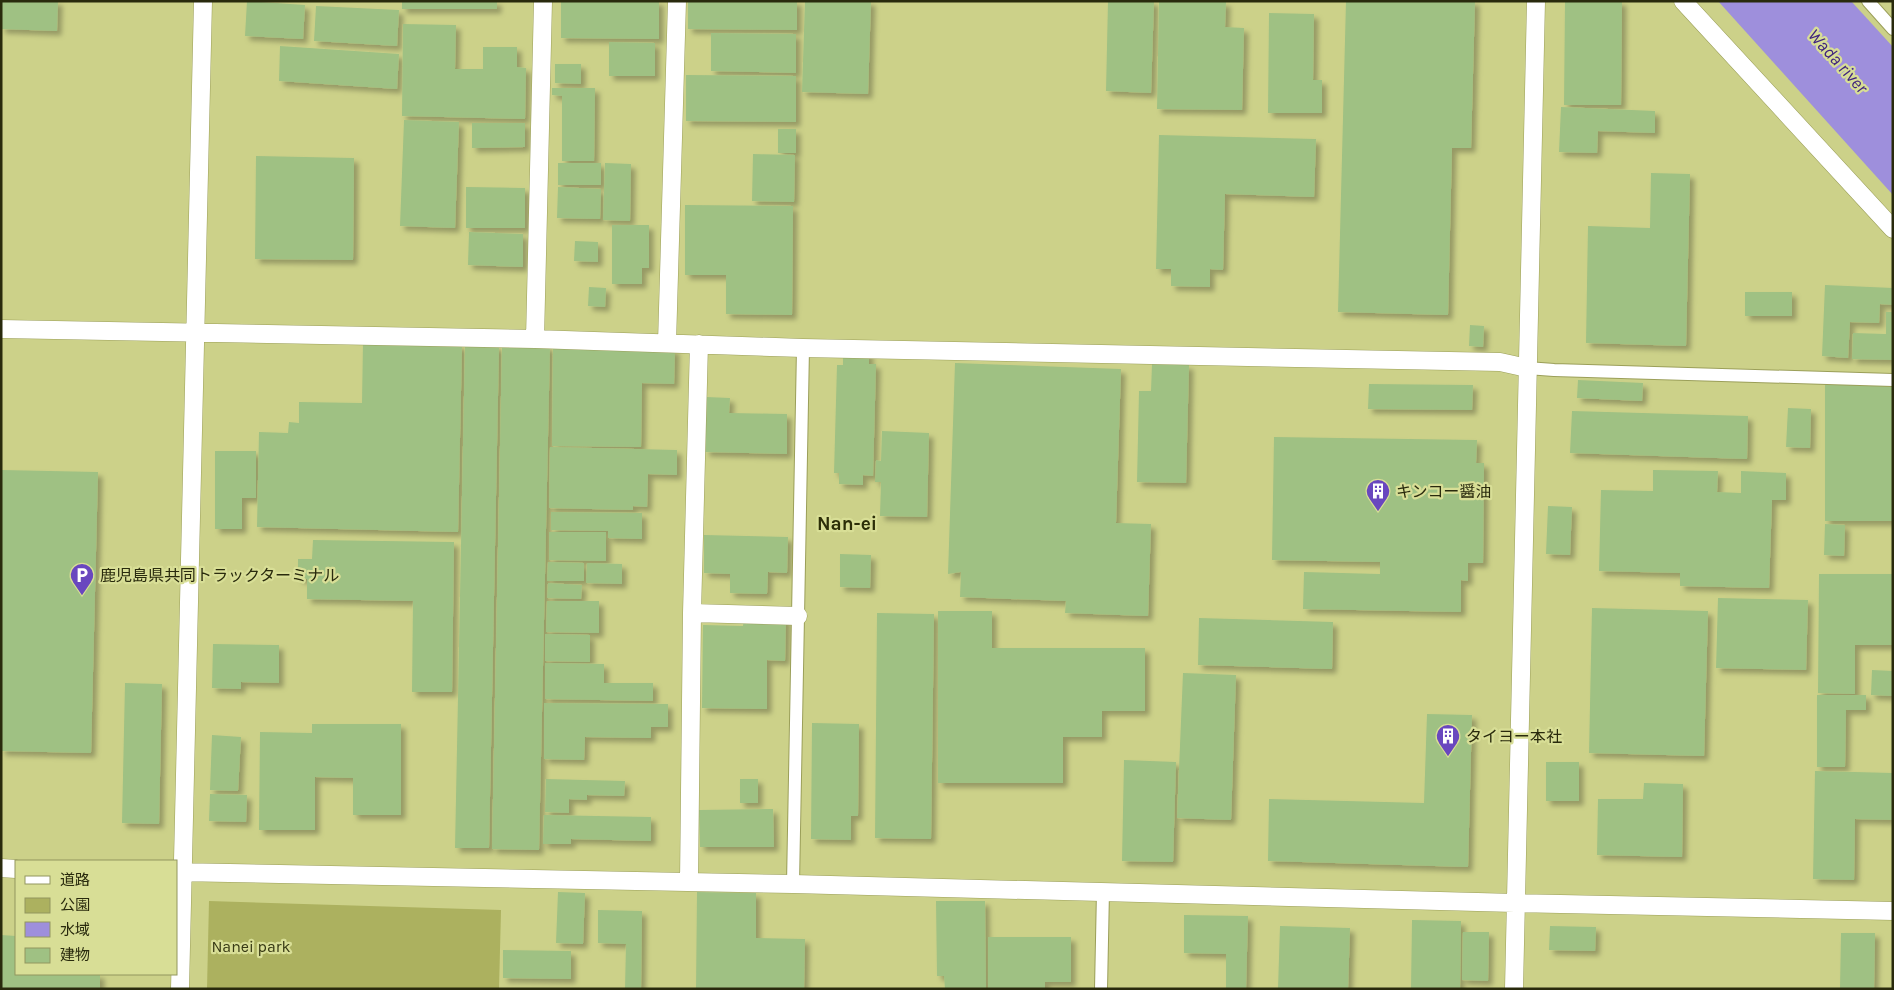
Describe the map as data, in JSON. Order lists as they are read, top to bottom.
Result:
{
  "districts": ["Nan-ei"],
  "water": ["Wada river"],
  "parks": ["Nanei park"],
  "places": {
    "building": ["キンコー醤油", "タイヨー本社"],
    "parking": ["鹿児島県共同トラックターミナル"]
  },
  "legend": [
    "道路",
    "公園",
    "水域",
    "建物"
  ]
}
